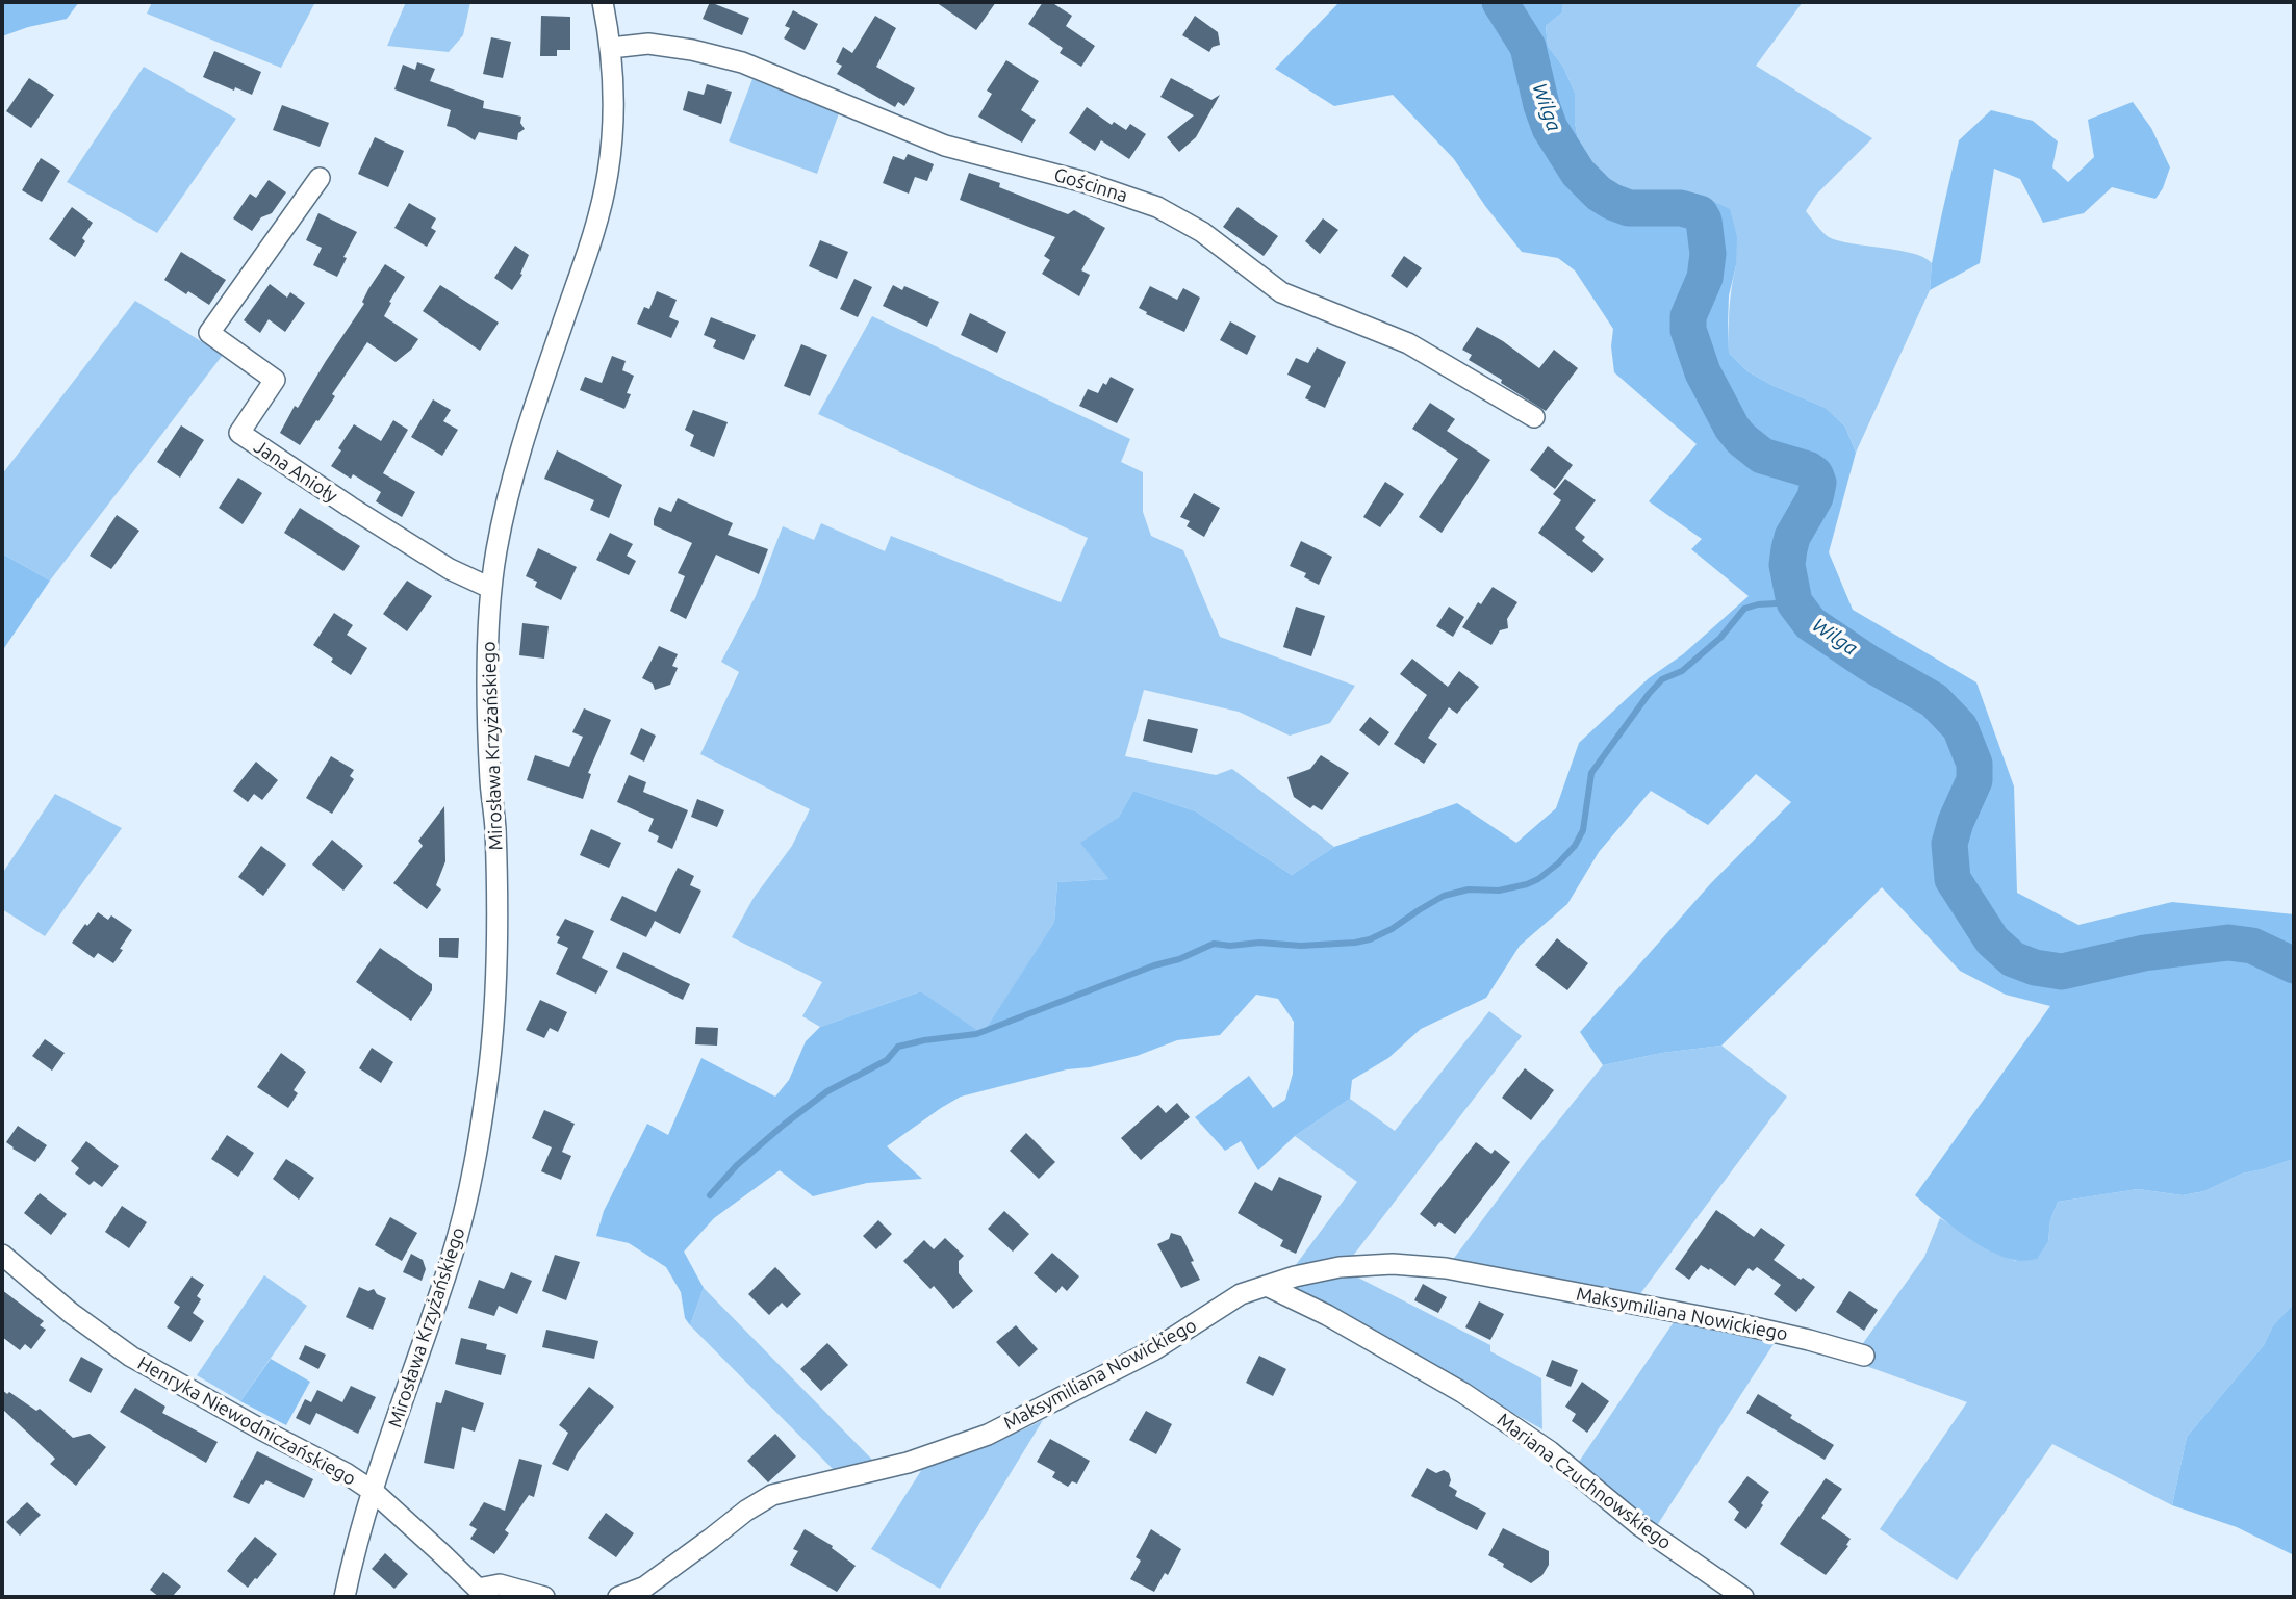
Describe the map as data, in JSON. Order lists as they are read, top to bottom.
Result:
{
  "streets": {
    "street": [
      "Gościnna",
      "Jana Anioły",
      "Mirosława Krzyżańskiego",
      "Maksymiliana Nowickiego",
      "Henryka Niewodniczańskiego",
      "Mariana Czuchnowskiego"
    ]
  },
  "crossings": [
    ["Gościnna", "Mirosława Krzyżańskiego"],
    ["Jana Anioły", "Mirosława Krzyżańskiego"],
    ["Mirosława Krzyżańskiego", "Henryka Niewodniczańskiego"],
    ["Maksymiliana Nowickiego", "Mariana Czuchnowskiego"]
  ],
  "water": ["Wilga"]
}
